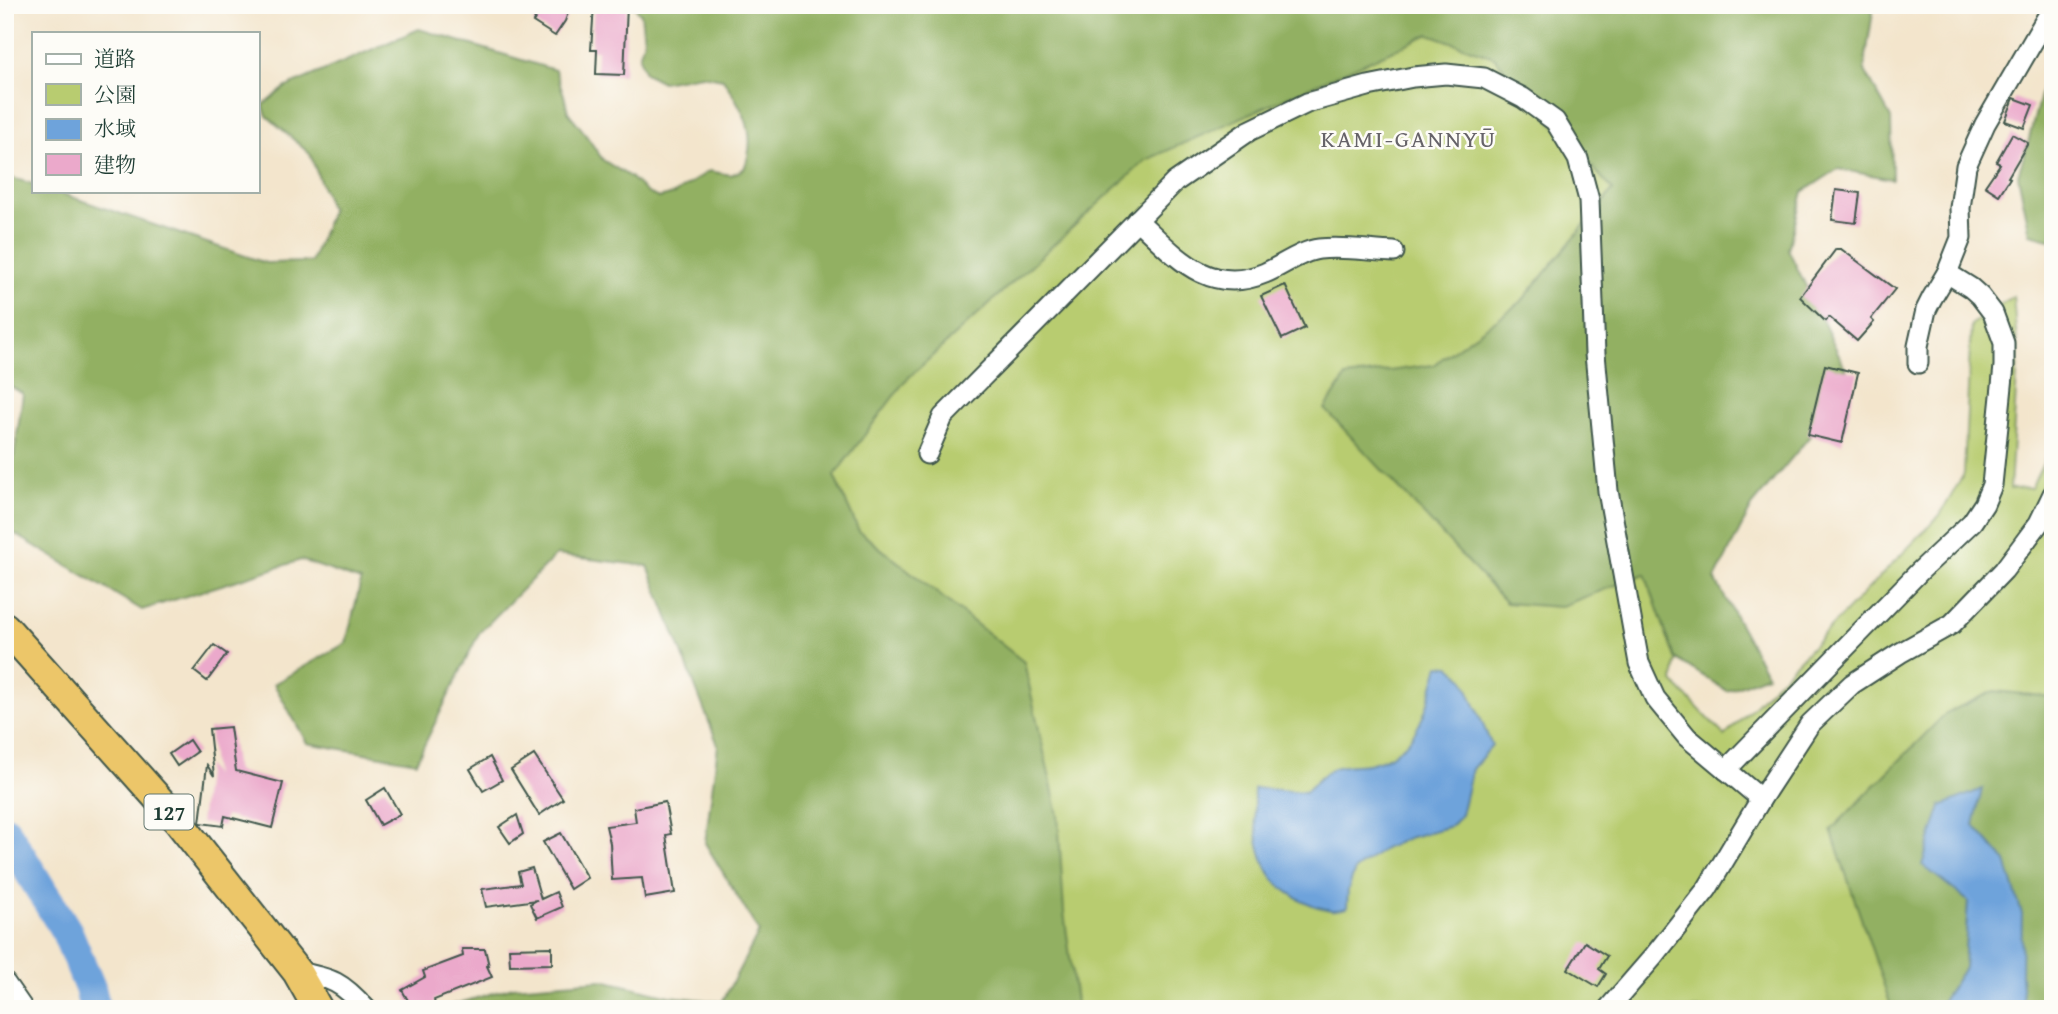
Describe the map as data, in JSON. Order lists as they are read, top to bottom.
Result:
{
  "streets": {
    "highway": ["127"]
  },
  "districts": ["KAMI-GANNYŪ"],
  "legend": [
    "道路",
    "公園",
    "水域",
    "建物"
  ]
}
